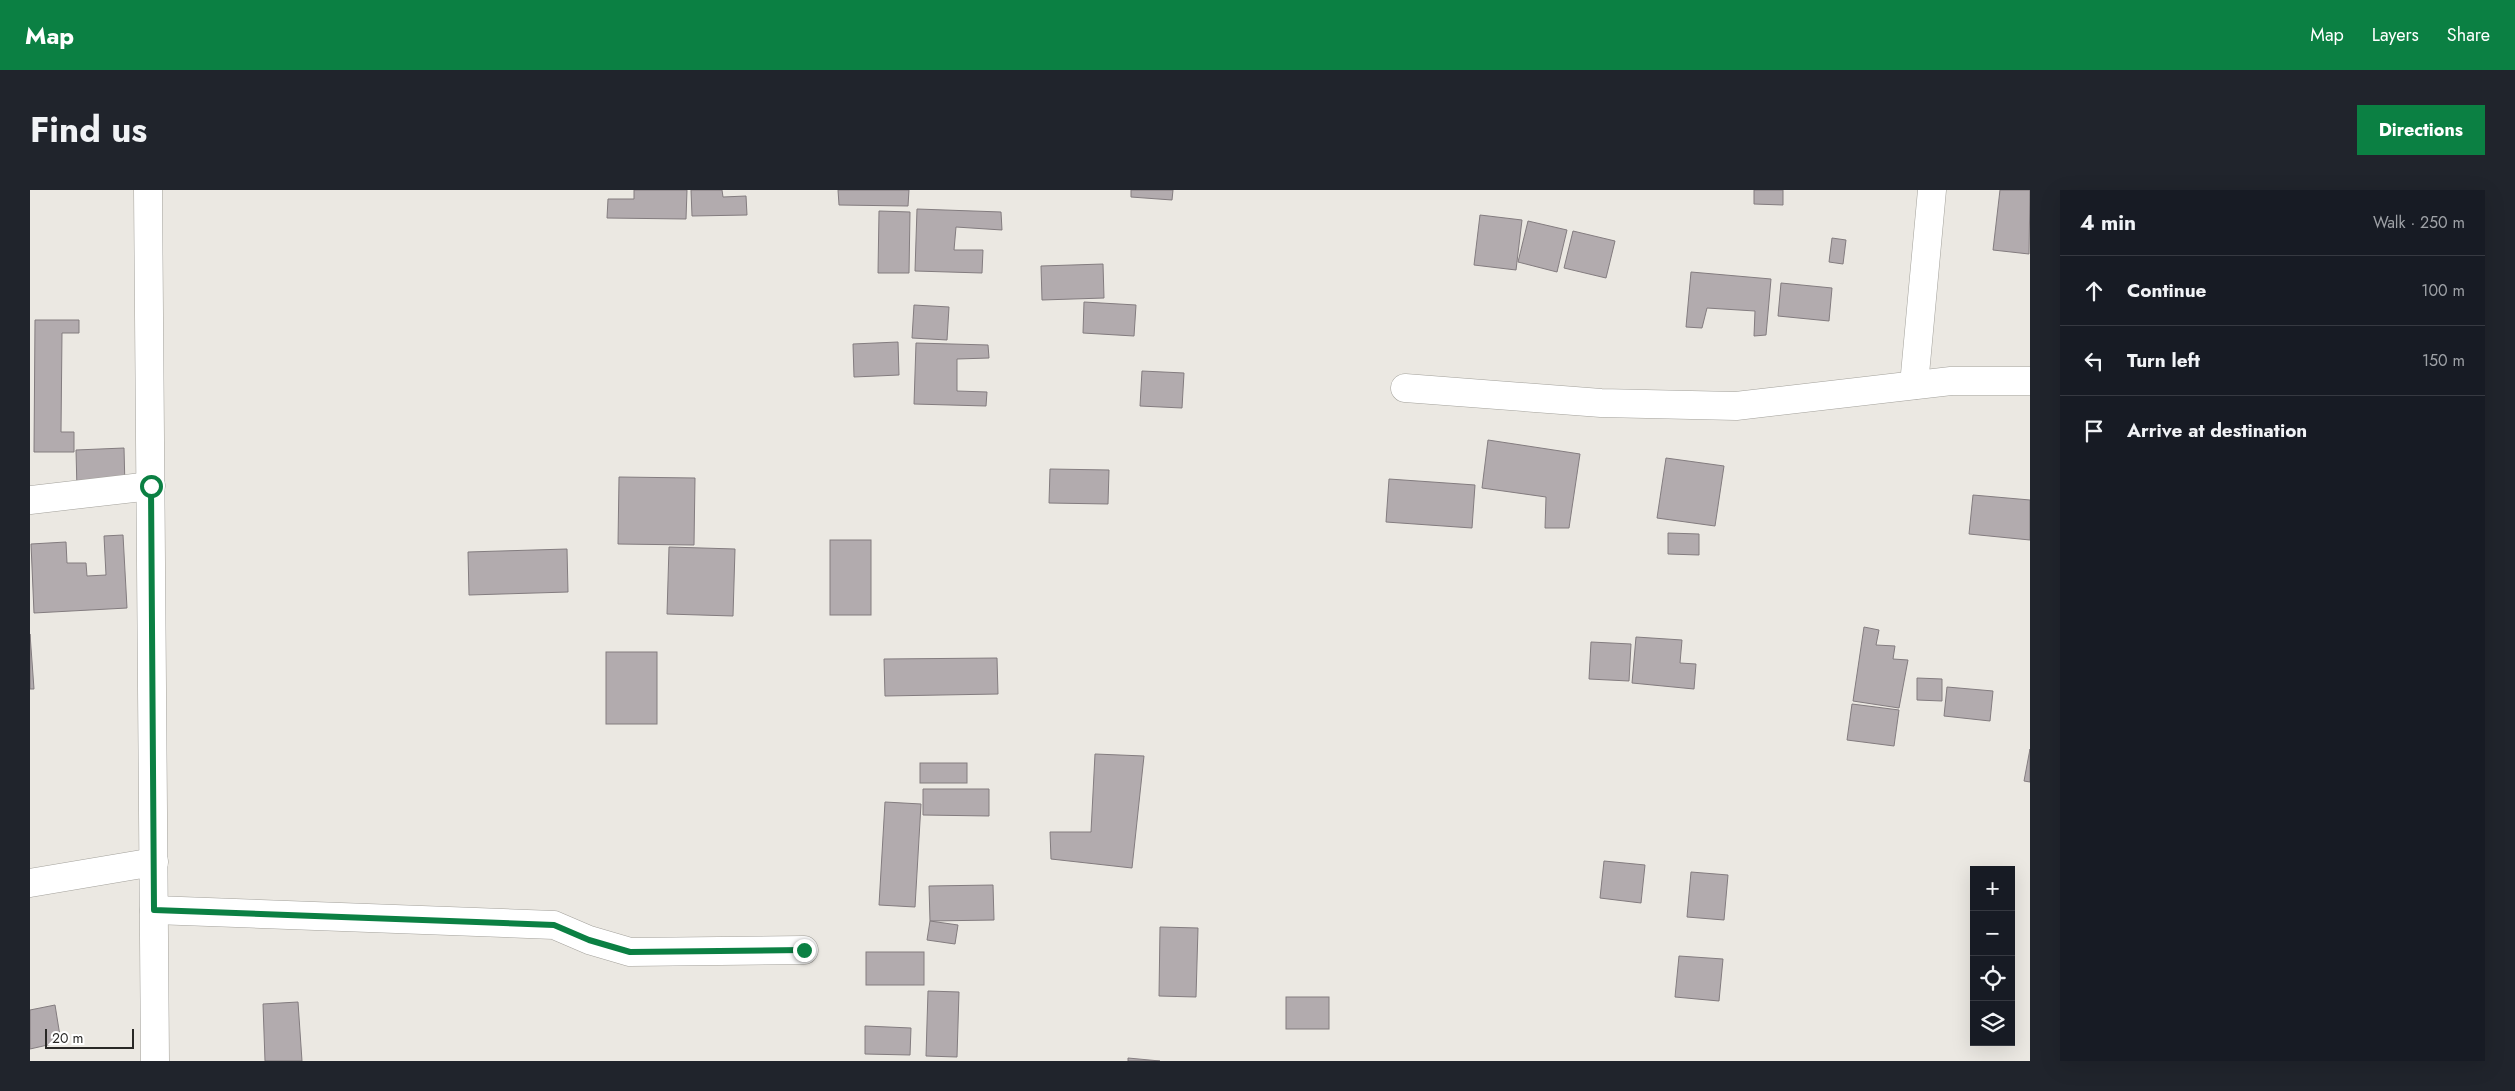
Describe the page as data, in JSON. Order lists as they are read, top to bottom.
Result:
{
  "scale_bar": "20 m",
  "page": {
    "header": "Map",
    "nav": ["Map", "Layers", "Share"],
    "title": "Find us",
    "buttons": "Directions",
    "heading": ["4 min", "Walk · 250 m"],
    "list": [
      ["Continue", "100 m"],
      ["Turn left", "150 m"],
      "Arrive at destination"
    ],
    "map_buttons": ["+", "−"],
    "scale": "20 m"
  }
}
